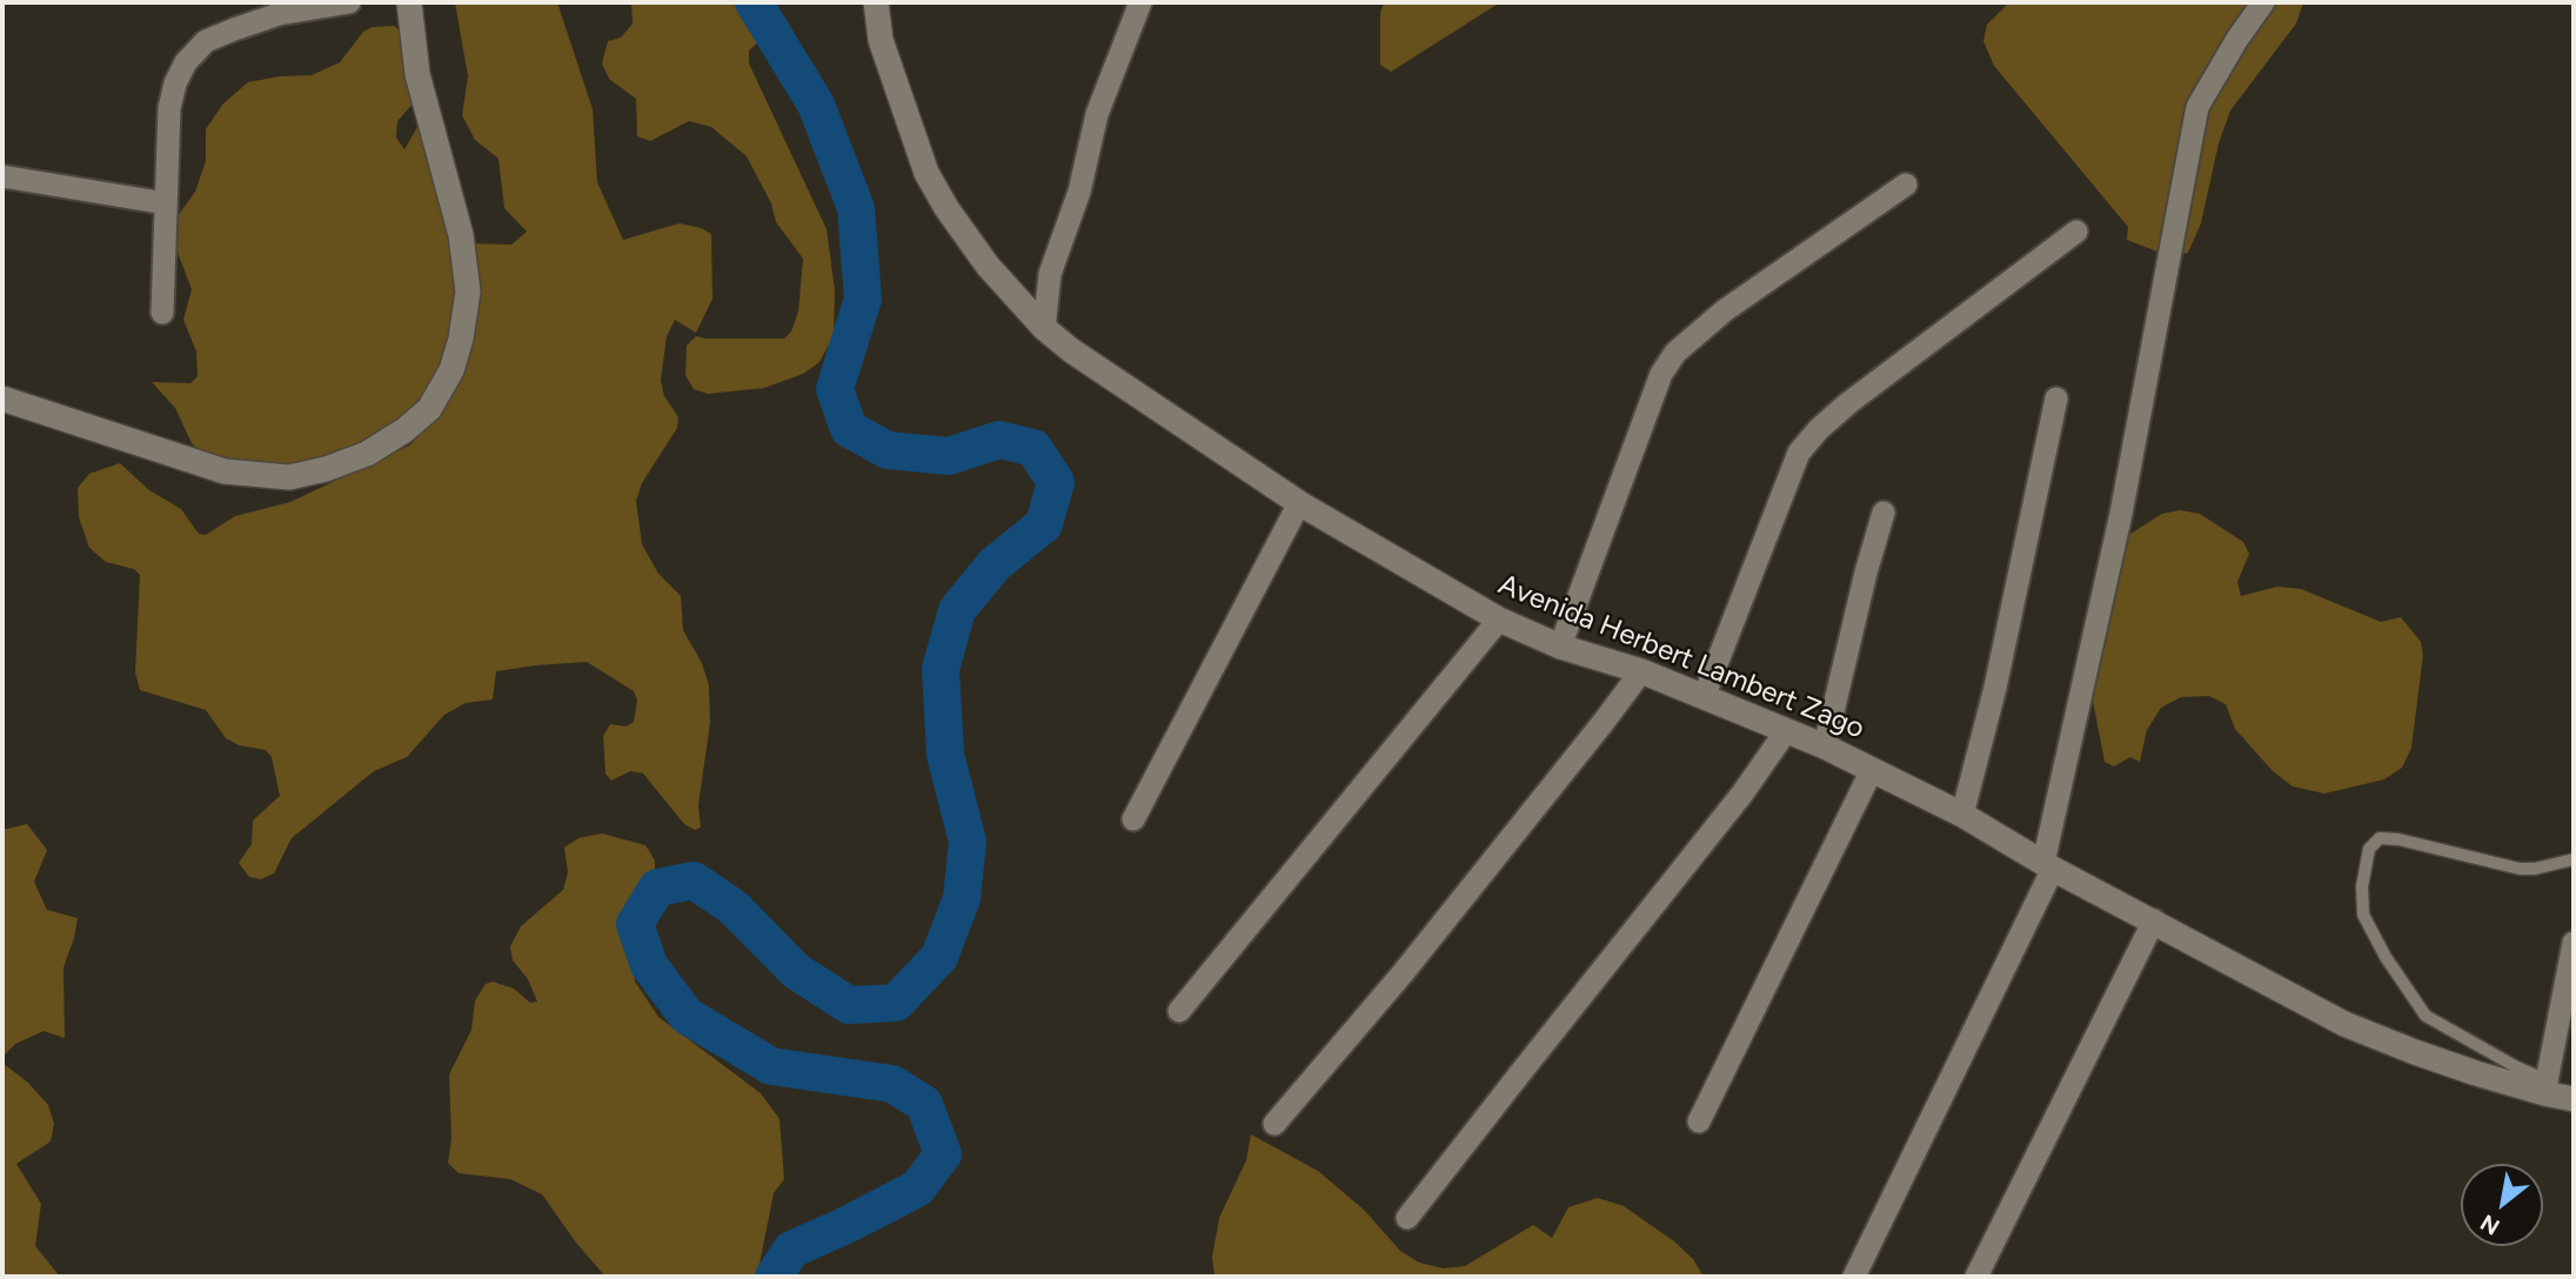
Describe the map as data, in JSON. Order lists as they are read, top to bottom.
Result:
{
  "streets": {
    "street": ["Avenida Herbert Lambert Zago"]
  },
  "north": "bottom left"
}
